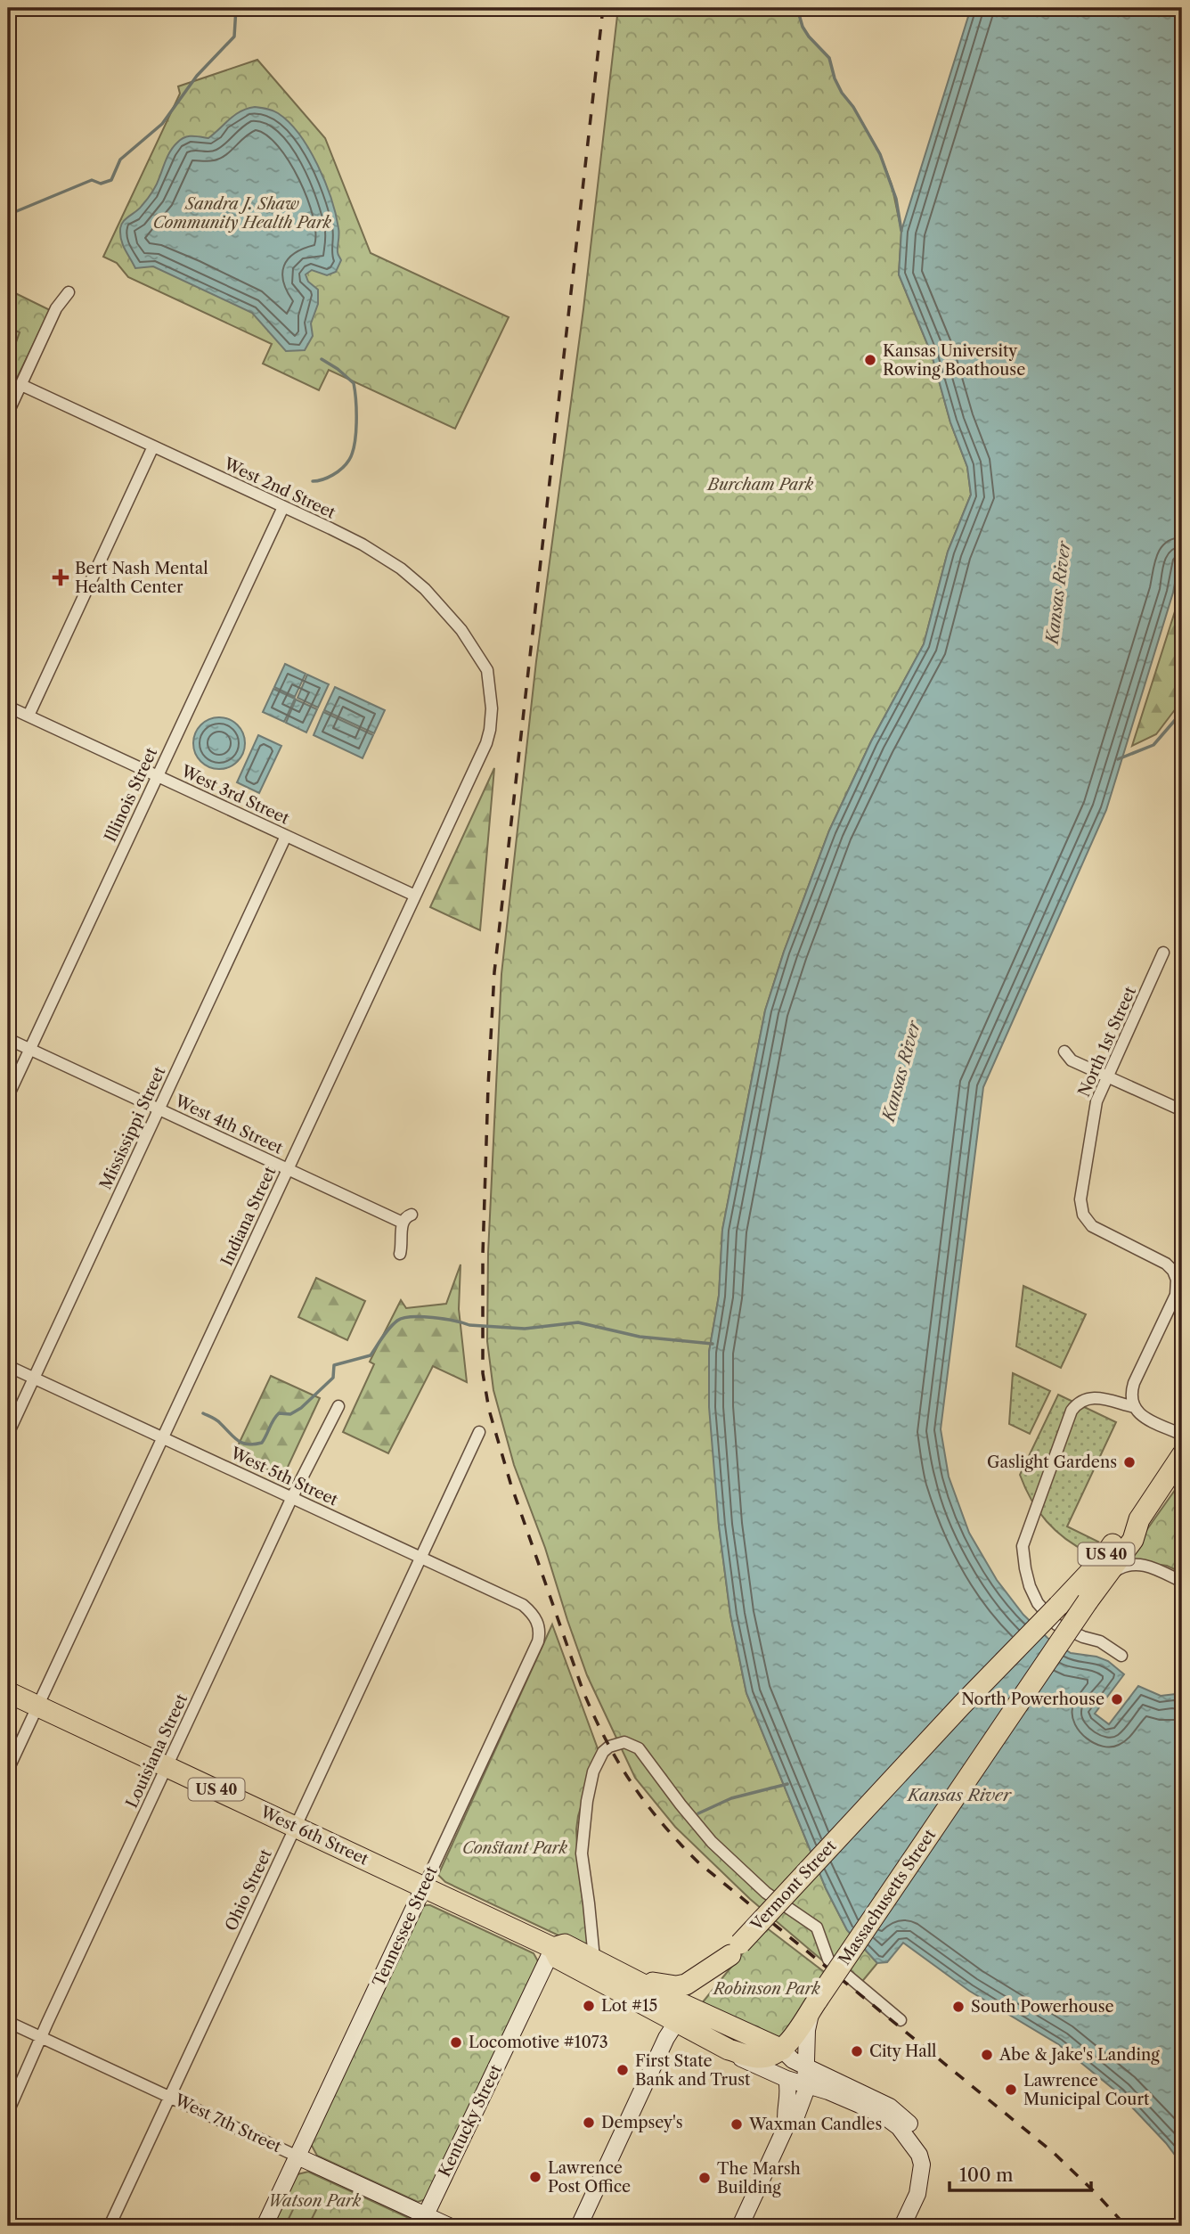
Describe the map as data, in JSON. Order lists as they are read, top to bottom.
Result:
{
  "streets": {
    "highway": [
      "US 40",
      "West 6th Street",
      "Vermont Street",
      "Massachusetts Street"
    ],
    "street": [
      "West 2nd Street",
      "Illinois Street",
      "West 3rd Street",
      "North 1st Street",
      "West 4th Street",
      "Mississippi Street",
      "Indiana Street",
      "West 5th Street",
      "Louisiana Street",
      "Ohio Street",
      "Tennessee Street",
      "Kentucky Street",
      "West 7th Street"
    ]
  },
  "crossings": [
    ["West 2nd Street", "Illinois Street"],
    ["West 2nd Street", "Indiana Street"],
    ["Illinois Street", "West 3rd Street"],
    ["Illinois Street", "West 4th Street"],
    ["West 3rd Street", "Mississippi Street"],
    ["West 3rd Street", "Indiana Street"],
    ["West 4th Street", "Mississippi Street"],
    ["West 4th Street", "Indiana Street"],
    ["Mississippi Street", "West 5th Street"],
    ["Indiana Street", "West 5th Street"],
    ["Indiana Street", "West 6th Street"],
    ["West 5th Street", "Louisiana Street"],
    ["West 5th Street", "Ohio Street"],
    ["West 5th Street", "Tennessee Street"],
    ["US 40", "West 6th Street"],
    ["US 40", "Vermont Street"],
    ["US 40", "Massachusetts Street"],
    ["Louisiana Street", "West 6th Street"],
    ["Louisiana Street", "West 7th Street"],
    ["West 6th Street", "Vermont Street"],
    ["West 6th Street", "Ohio Street"],
    ["West 6th Street", "Massachusetts Street"],
    ["West 6th Street", "Tennessee Street"],
    ["West 6th Street", "Kentucky Street"],
    ["Vermont Street", "Massachusetts Street"],
    ["Ohio Street", "West 7th Street"],
    ["Tennessee Street", "West 7th Street"],
    ["Kentucky Street", "West 7th Street"]
  ],
  "water": ["Kansas River"],
  "parks": [
    "Sandra J. Shaw Community Health Park",
    "Burcham Park",
    "Constant Park",
    "Robinson Park",
    "Watson Park"
  ],
  "places": {
    "other": [
      "Kansas University Rowing Boathouse",
      "Gaslight Gardens",
      "North Powerhouse",
      "Lot #15",
      "South Powerhouse",
      "Locomotive #1073",
      "City Hall",
      "Abe & Jake's Landing",
      "First State Bank and Trust",
      "Lawrence Municipal Court",
      "Dempsey's",
      "Waxman Candles",
      "Lawrence Post Office",
      "The Marsh Building"
    ],
    "health": ["Bert Nash Mental Health Center"]
  },
  "scale_bar": "100 m"
}
